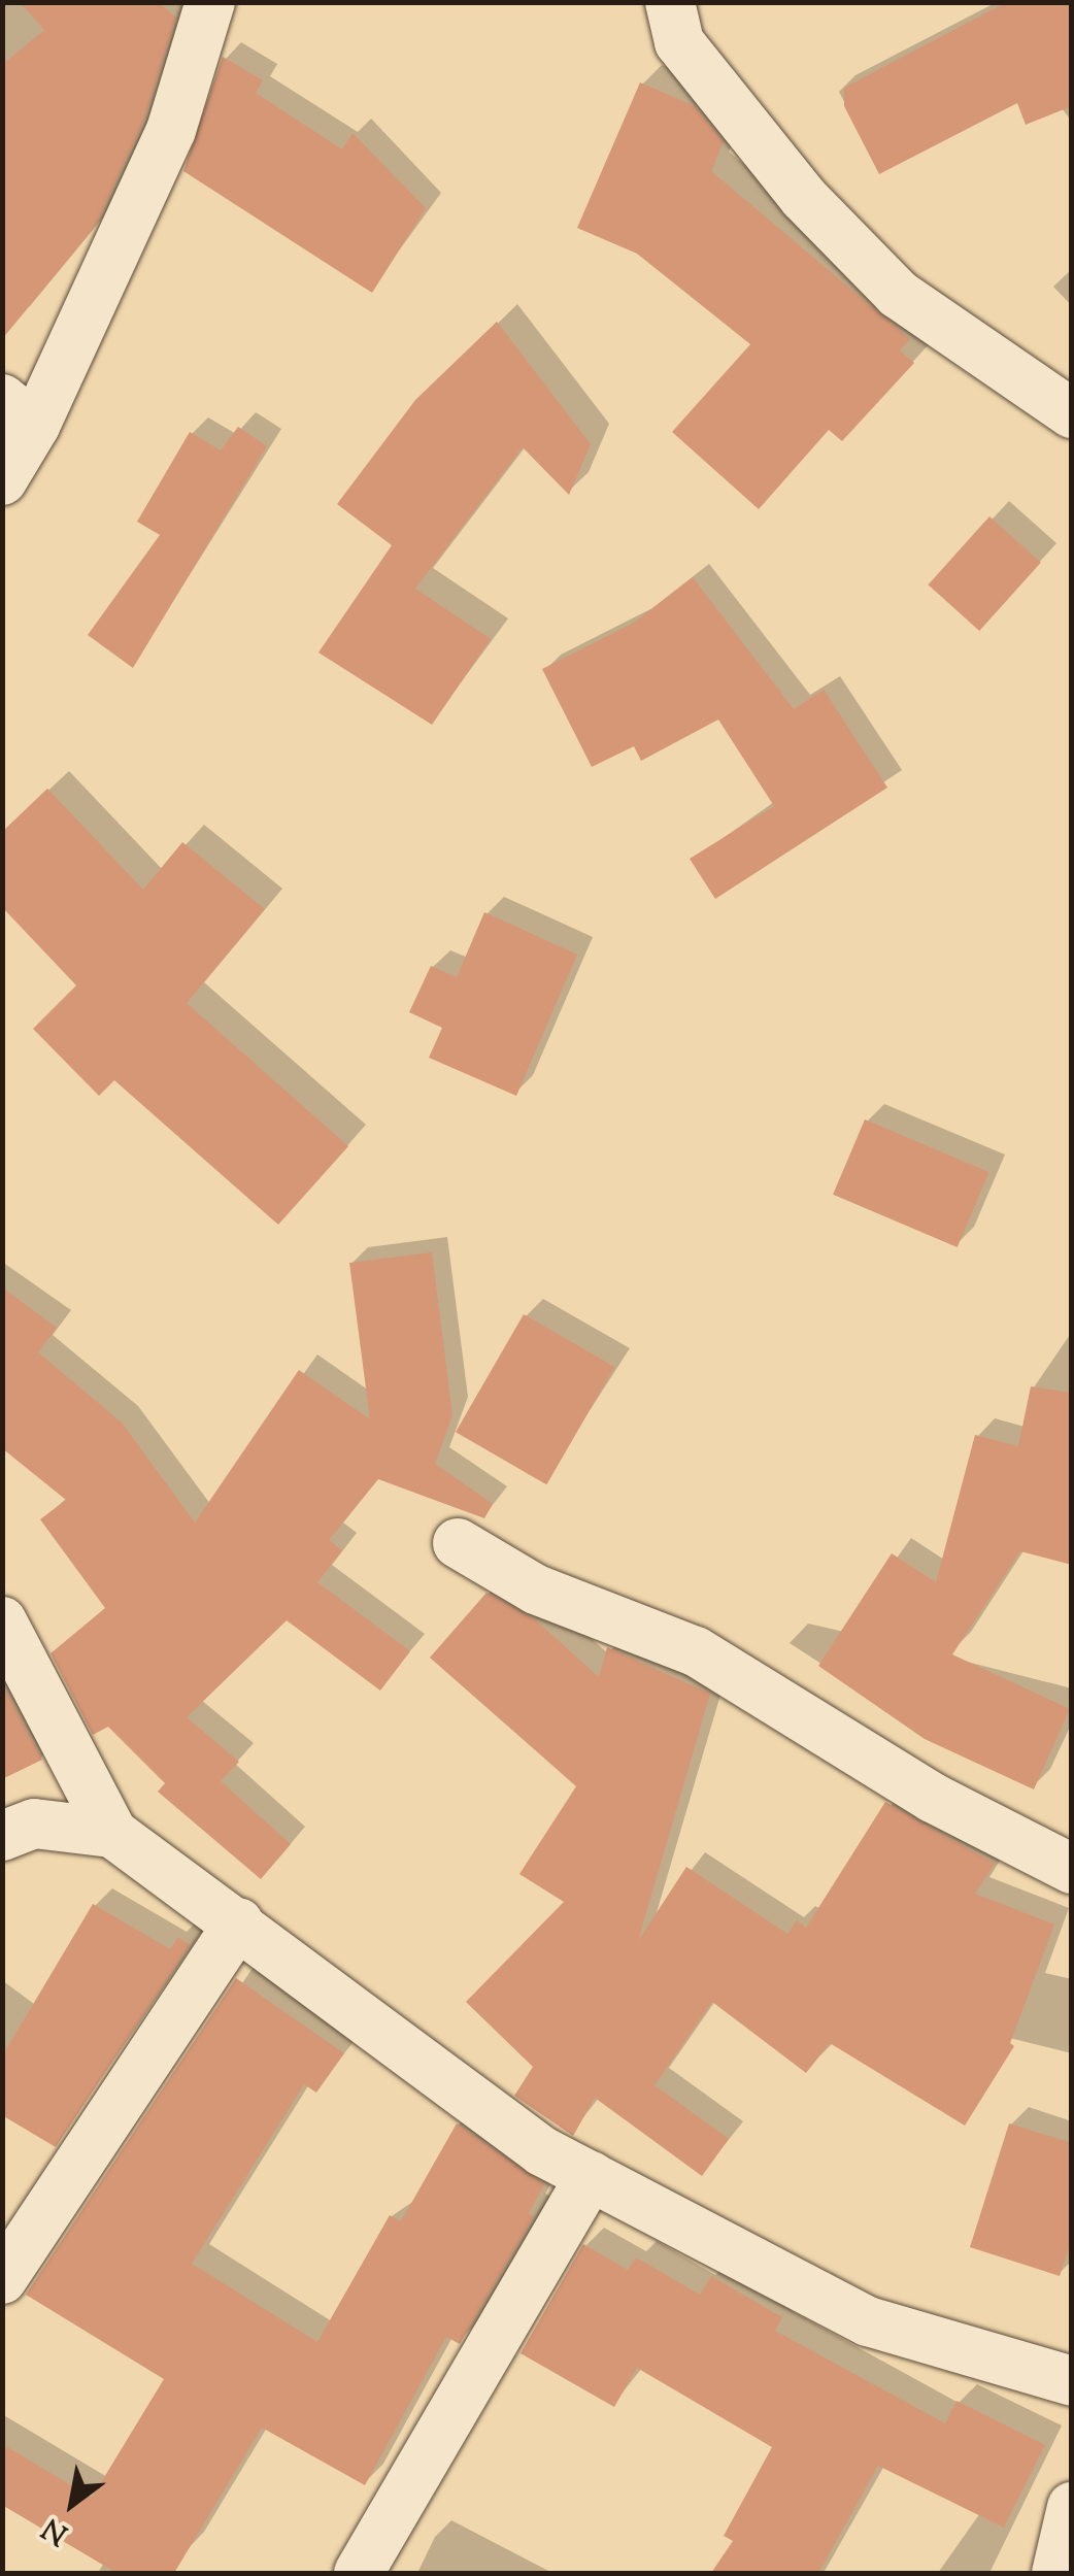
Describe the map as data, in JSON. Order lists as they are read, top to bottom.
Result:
{
  "north": "bottom left"
}
